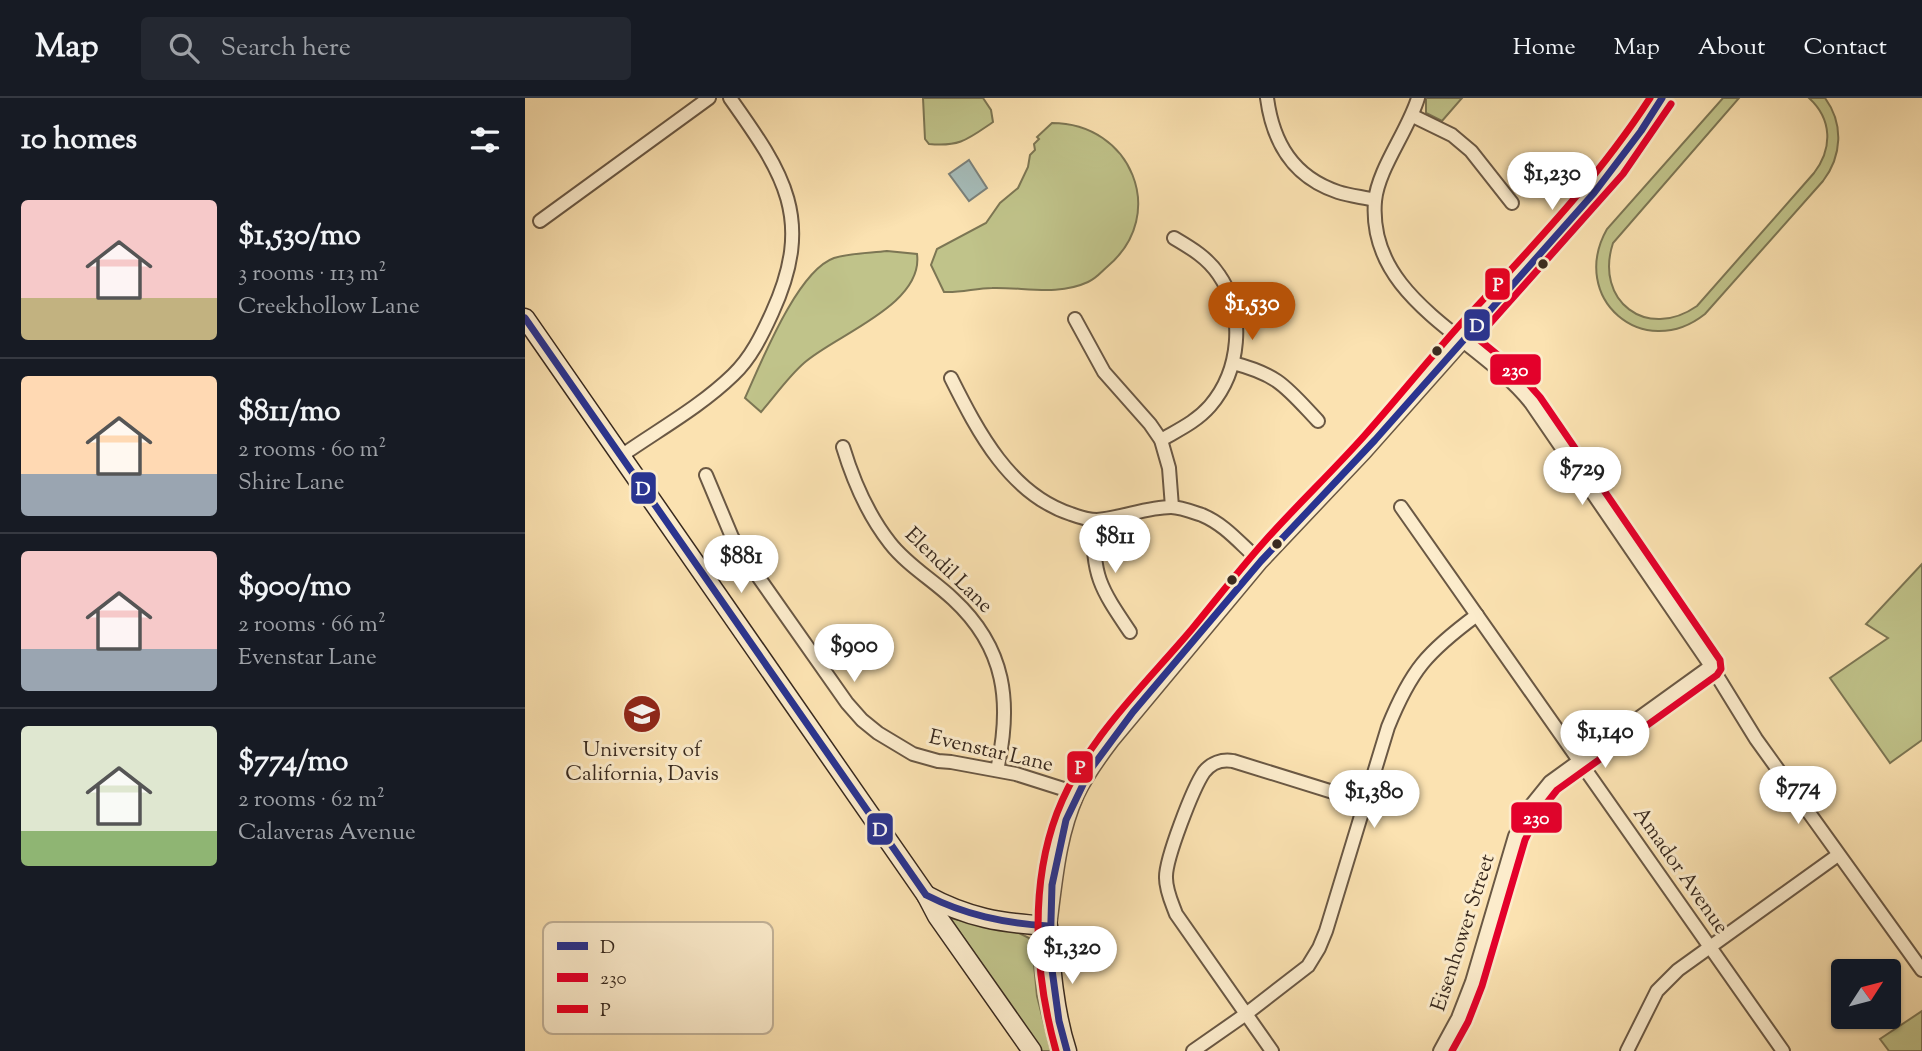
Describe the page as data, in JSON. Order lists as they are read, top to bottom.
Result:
{
  "streets": {
    "street": [
      "Elendil Lane",
      "Evenstar Lane",
      "Amador Avenue",
      "Eisenhower Street"
    ]
  },
  "crossings": [
    ["Elendil Lane", "Evenstar Lane"],
    ["Amador Avenue", "Eisenhower Street"]
  ],
  "places": {
    "school or university": ["University of California, Davis"]
  },
  "lines": ["transit line D", "transit line P", "transit line 230"],
  "legend": ["D", "230", "P"],
  "north": "top right",
  "page": {
    "header": "Map",
    "search": "Search here",
    "nav": [
      "Home",
      "Map",
      "About",
      "Contact"
    ],
    "heading": "10 homes",
    "price": [
      "$1,230",
      "$1,530",
      "$729",
      "$811",
      "$881",
      "$900",
      "$1,140",
      "$774",
      "$1,380",
      "$1,320"
    ],
    "list": [
      {
        "name": "$1,530/mo",
        "note": "3 rooms · 113 m² · Creekhollow Lane"
      },
      {
        "name": "$811/mo",
        "note": "2 rooms · 60 m² · Shire Lane"
      },
      {
        "name": "$900/mo",
        "note": "2 rooms · 66 m² · Evenstar Lane"
      },
      {
        "name": "$774/mo",
        "note": "2 rooms · 62 m² · Calaveras Avenue"
      }
    ]
  }
}
